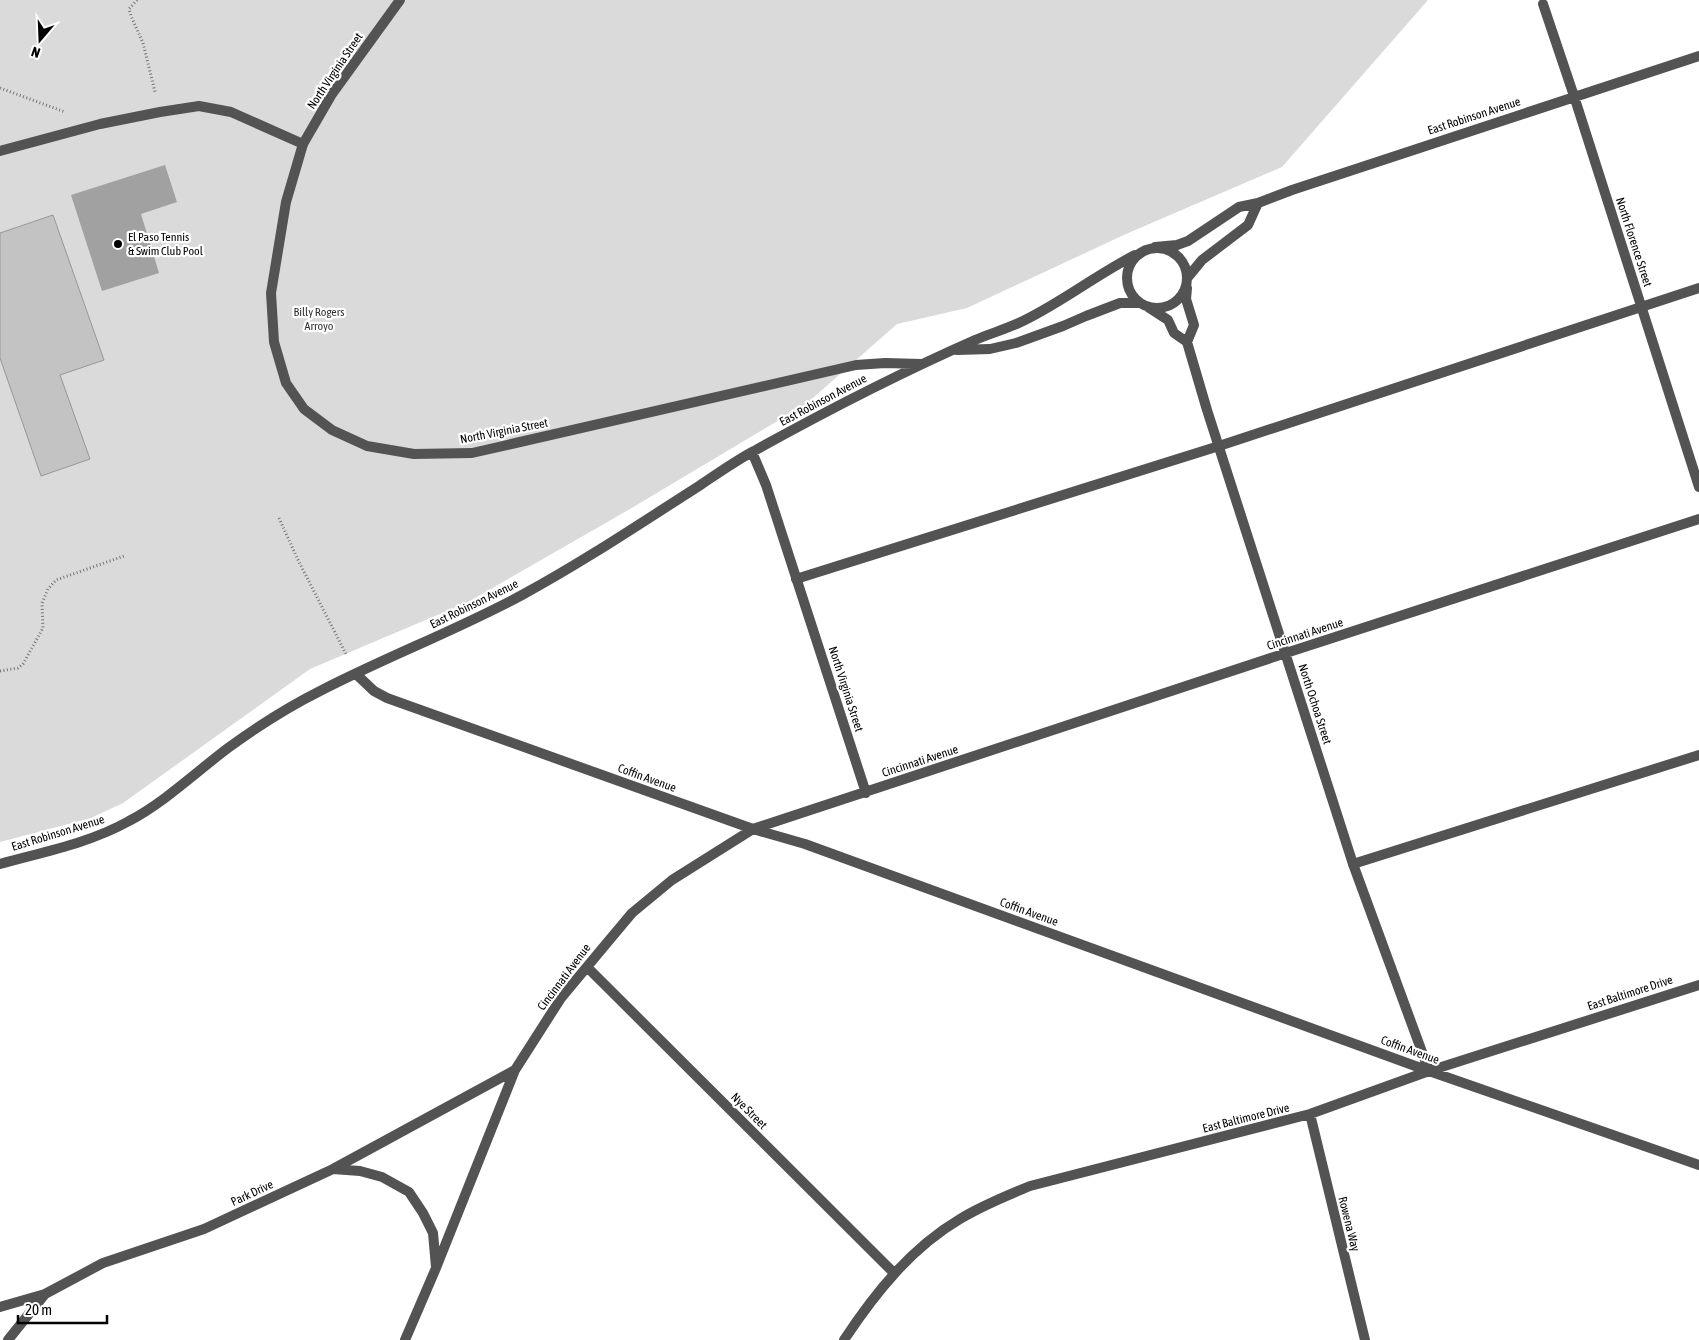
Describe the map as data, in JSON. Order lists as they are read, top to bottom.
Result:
{
  "streets": {
    "street": [
      "North Virginia Street",
      "East Robinson Avenue",
      "North Florence Street",
      "Cincinnati Avenue",
      "North Ochoa Street",
      "Coffin Avenue",
      "East Baltimore Drive",
      "Nye Street",
      "Park Drive",
      "Rowena Way"
    ]
  },
  "crossings": [
    ["North Virginia Street", "East Robinson Avenue"],
    ["North Virginia Street", "Cincinnati Avenue"],
    ["East Robinson Avenue", "North Florence Street"],
    ["East Robinson Avenue", "North Ochoa Street"],
    ["East Robinson Avenue", "Coffin Avenue"],
    ["Cincinnati Avenue", "North Ochoa Street"],
    ["Cincinnati Avenue", "Coffin Avenue"],
    ["Cincinnati Avenue", "Nye Street"],
    ["Cincinnati Avenue", "Park Drive"],
    ["North Ochoa Street", "Coffin Avenue"],
    ["North Ochoa Street", "East Baltimore Drive"],
    ["Coffin Avenue", "East Baltimore Drive"],
    ["East Baltimore Drive", "Nye Street"],
    ["East Baltimore Drive", "Rowena Way"]
  ],
  "parks": ["Billy Rogers Arroyo"],
  "places": ["El Paso Tennis & Swim Club Pool"],
  "scale_bar": "20 m",
  "north": "bottom"
}
